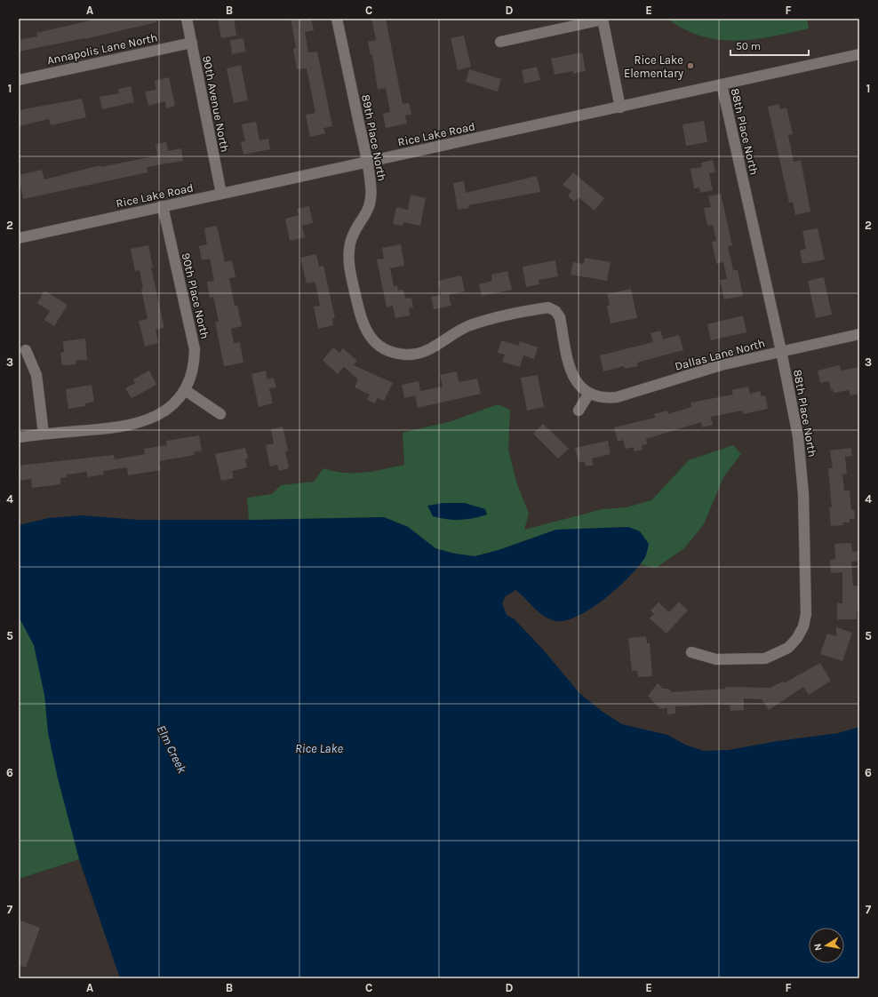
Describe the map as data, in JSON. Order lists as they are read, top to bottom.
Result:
{
  "streets": {
    "street": [
      "Annapolis Lane North",
      "90th Avenue North",
      "88th Place North",
      "Rice Lake Road",
      "89th Place North",
      "90th Place North",
      "Dallas Lane North"
    ]
  },
  "crossings": [
    ["Annapolis Lane North", "90th Avenue North"],
    ["90th Avenue North", "Rice Lake Road"],
    ["88th Place North", "Rice Lake Road"],
    ["88th Place North", "Dallas Lane North"],
    ["Rice Lake Road", "89th Place North"],
    ["Rice Lake Road", "90th Place North"],
    ["89th Place North", "Dallas Lane North"]
  ],
  "water": ["Rice Lake", "Elm Creek"],
  "places": ["Rice Lake Elementary"],
  "scale_bar": "50 m",
  "north": "left",
  "grid": {
    "columns": [
      "A",
      "B",
      "C",
      "D",
      "E",
      "F"
    ],
    "rows": [
      "1",
      "2",
      "3",
      "4",
      "5",
      "6",
      "7"
    ]
  }
}
